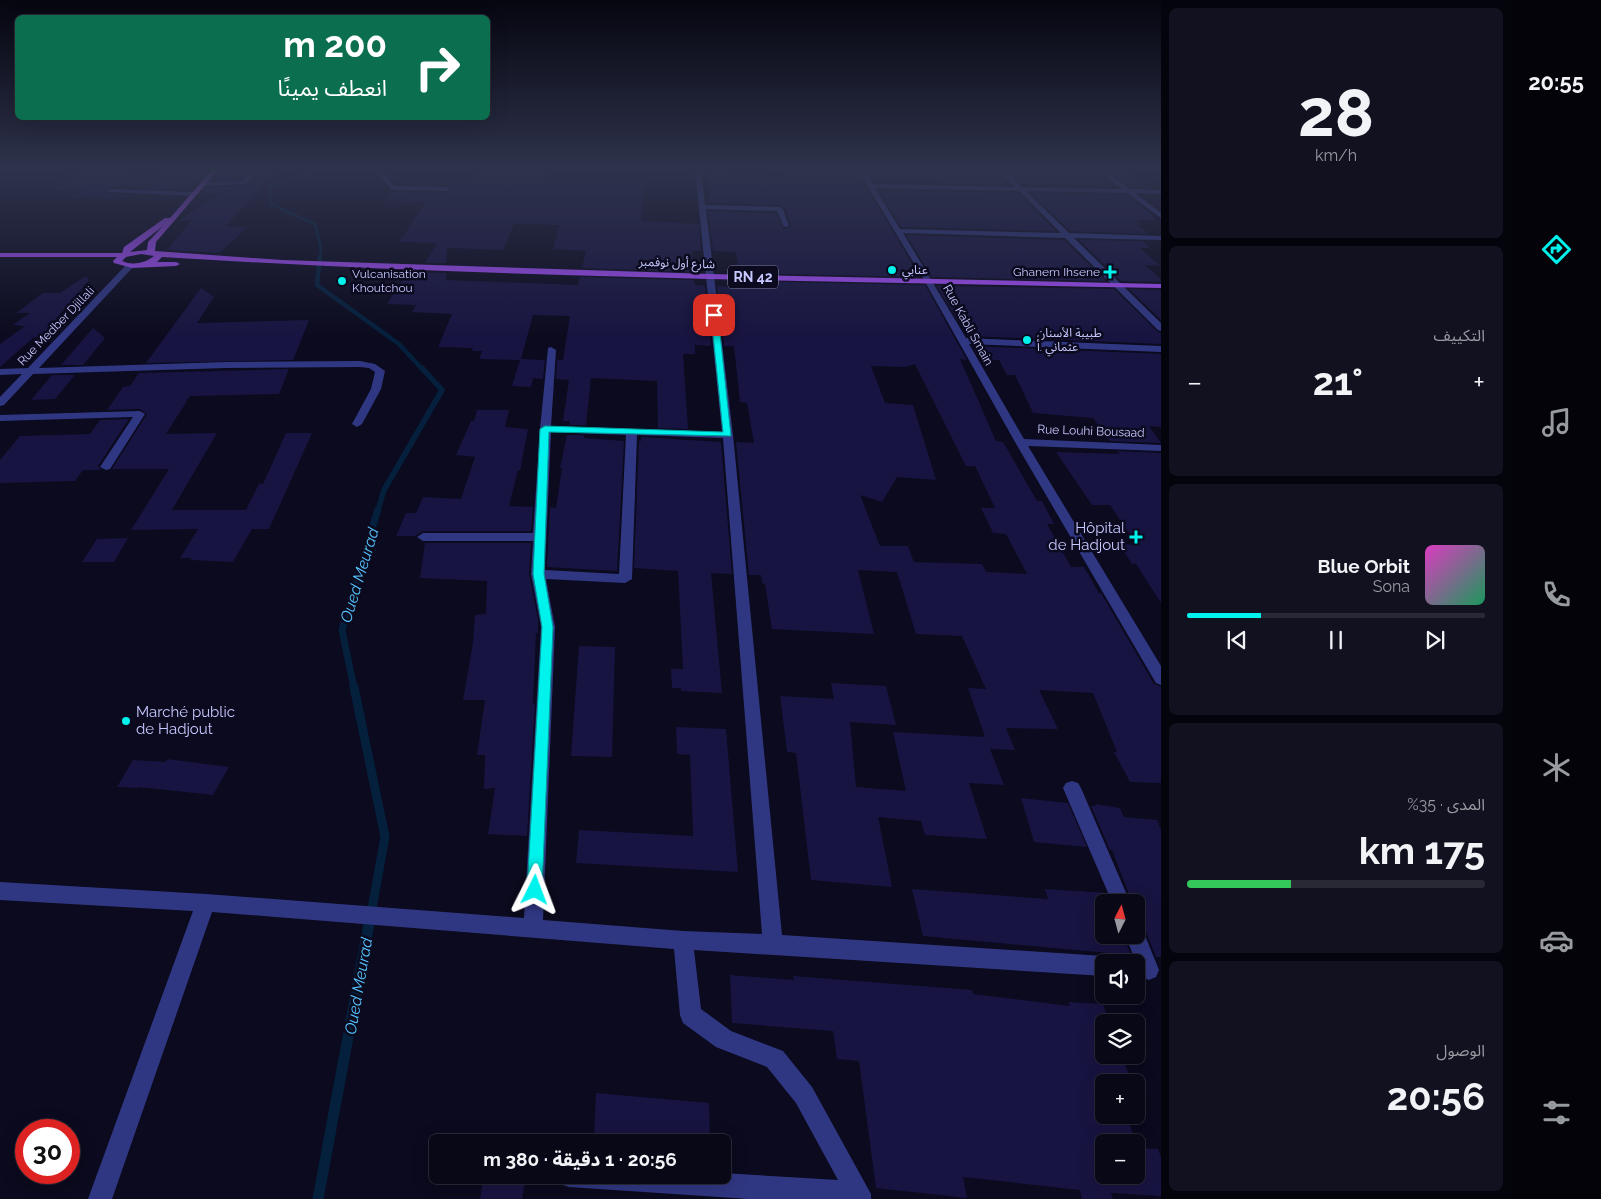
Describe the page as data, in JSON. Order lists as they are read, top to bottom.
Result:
{
  "streets": {
    "main road": ["شارع أول نوفمبر", "RN 42"],
    "street": ["Rue Kabli Smain", "Rue Medber Djillali", "Rue Louhi Bousaad"]
  },
  "crossings": [
    ["شارع أول نوفمبر", "RN 42"],
    ["شارع أول نوفمبر", "Rue Kabli Smain"],
    ["Rue Kabli Smain", "Rue Louhi Bousaad"]
  ],
  "water": ["Oued Meurad"],
  "places": {
    "other": [
      "عنابي",
      "Vulcanisation Khoutchou",
      "طبيبة الأسنان عثماني .أ",
      "Marché public de Hadjout"
    ],
    "health": ["Ghanem Ihsene", "Hôpital de Hadjout"]
  },
  "north": "top",
  "page": {
    "tabs": "20:55",
    "tile": [
      ["28", "km/h"],
      "التكييف",
      ["المدى · 35%", "175 km"],
      ["الوصول", "20:56"]
    ],
    "turn": ["200 m", "انعطف يمينًا"],
    "heat": ["−", "21°", "+"],
    "song": ["Blue Orbit", "Sona"],
    "map_buttons": ["+", "−"],
    "limit": "30",
    "trip": "20:56 · 1 دقيقة · 380 m"
  }
}
